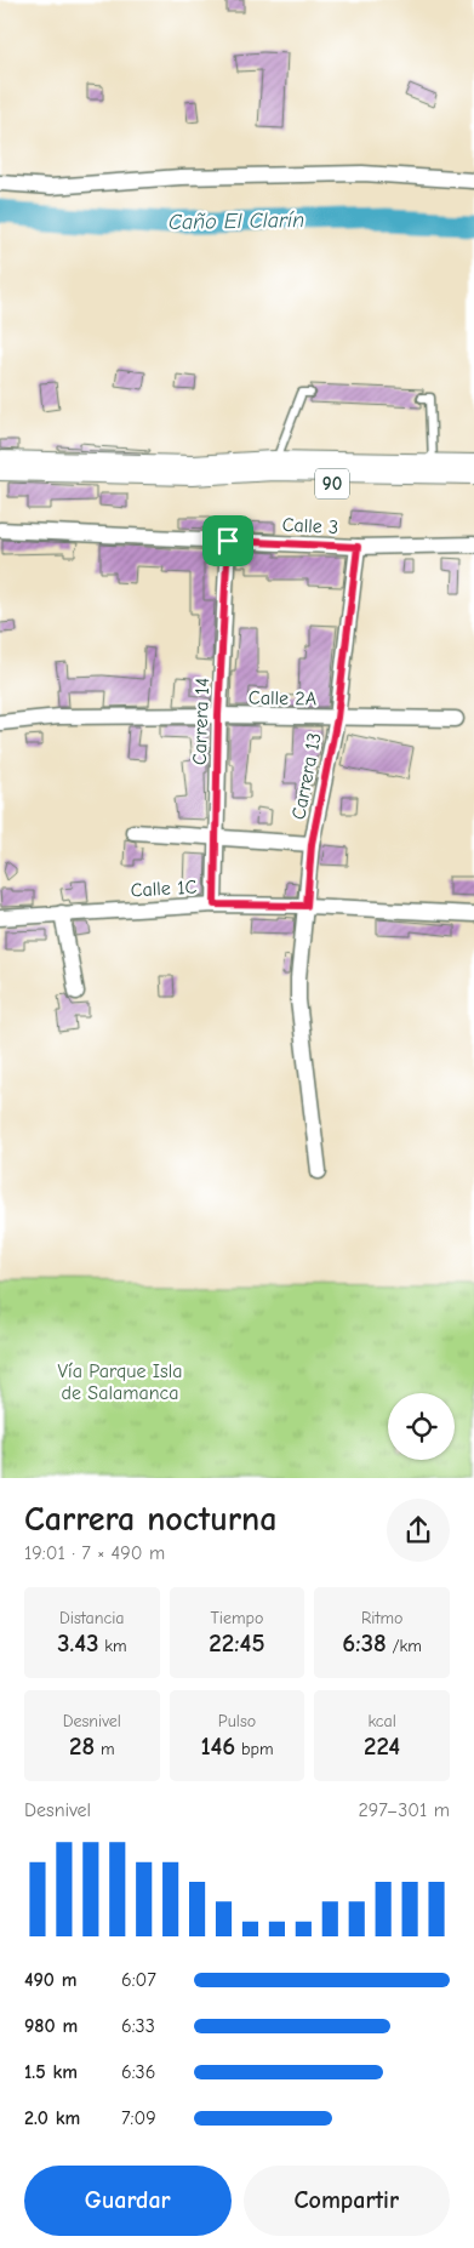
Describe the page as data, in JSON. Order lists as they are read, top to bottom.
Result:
{
  "streets": {
    "highway": ["90"],
    "street": [
      "Calle 3",
      "Calle 2A",
      "Carrera 14",
      "Carrera 13",
      "Calle 1C"
    ]
  },
  "crossings": [
    ["Calle 3", "Carrera 14"],
    ["Calle 3", "Carrera 13"],
    ["Calle 2A", "Carrera 14"],
    ["Calle 2A", "Carrera 13"],
    ["Carrera 14", "Calle 1C"],
    ["Carrera 13", "Calle 1C"]
  ],
  "water": ["Caño El Clarín"],
  "parks": ["Vía Parque Isla de Salamanca"],
  "page": {
    "heading": ["Carrera nocturna", "19:01 · 7 × 490 m"],
    "stats": [
      ["Distancia", "3.43 km"],
      ["Tiempo", "22:45"],
      ["Ritmo", "6:38 /km"],
      ["Desnivel", "28 m"],
      ["Pulso", "146 bpm"],
      ["kcal", "224"]
    ],
    "chart": ["Desnivel", "297–301 m"],
    "list": [
      {
        "name": "490 m",
        "note": "6:07"
      },
      {
        "name": "980 m",
        "note": "6:33"
      },
      {
        "name": "1.5 km",
        "note": "6:36"
      },
      {
        "name": "2.0 km",
        "note": "7:09"
      }
    ],
    "buttons": ["Guardar", "Compartir"]
  }
}
